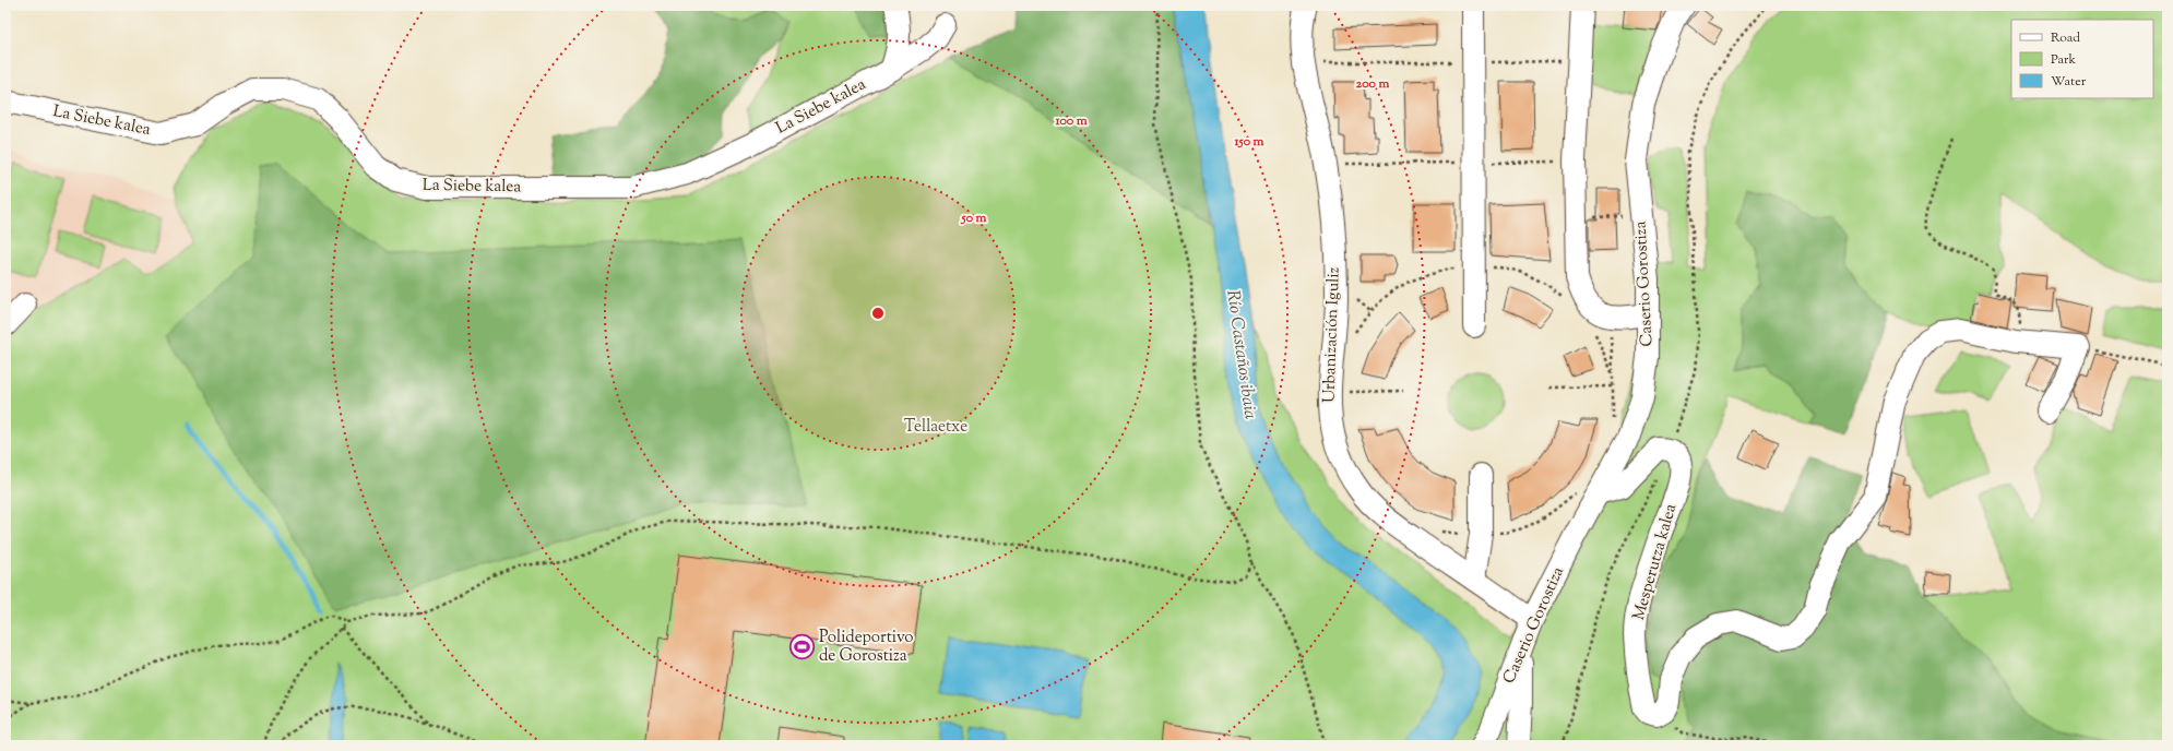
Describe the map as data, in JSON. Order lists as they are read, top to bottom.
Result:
{
  "streets": {
    "street": [
      "La Siebe kalea",
      "Caserio Gorostiza",
      "Urbanización Iguliz",
      "Mesperutza kalea"
    ]
  },
  "crossings": [
    ["Caserio Gorostiza", "Urbanización Iguliz"],
    ["Caserio Gorostiza", "Mesperutza kalea"]
  ],
  "water": ["Río Castaños ibaia"],
  "parks": ["Tellaetxe"],
  "places": {
    "sports": ["Polideportivo de Gorostiza"]
  },
  "legend": ["Road", "Park", "Water"],
  "rings": [
    "200 m",
    "100 m",
    "150 m",
    "50 m"
  ]
}
